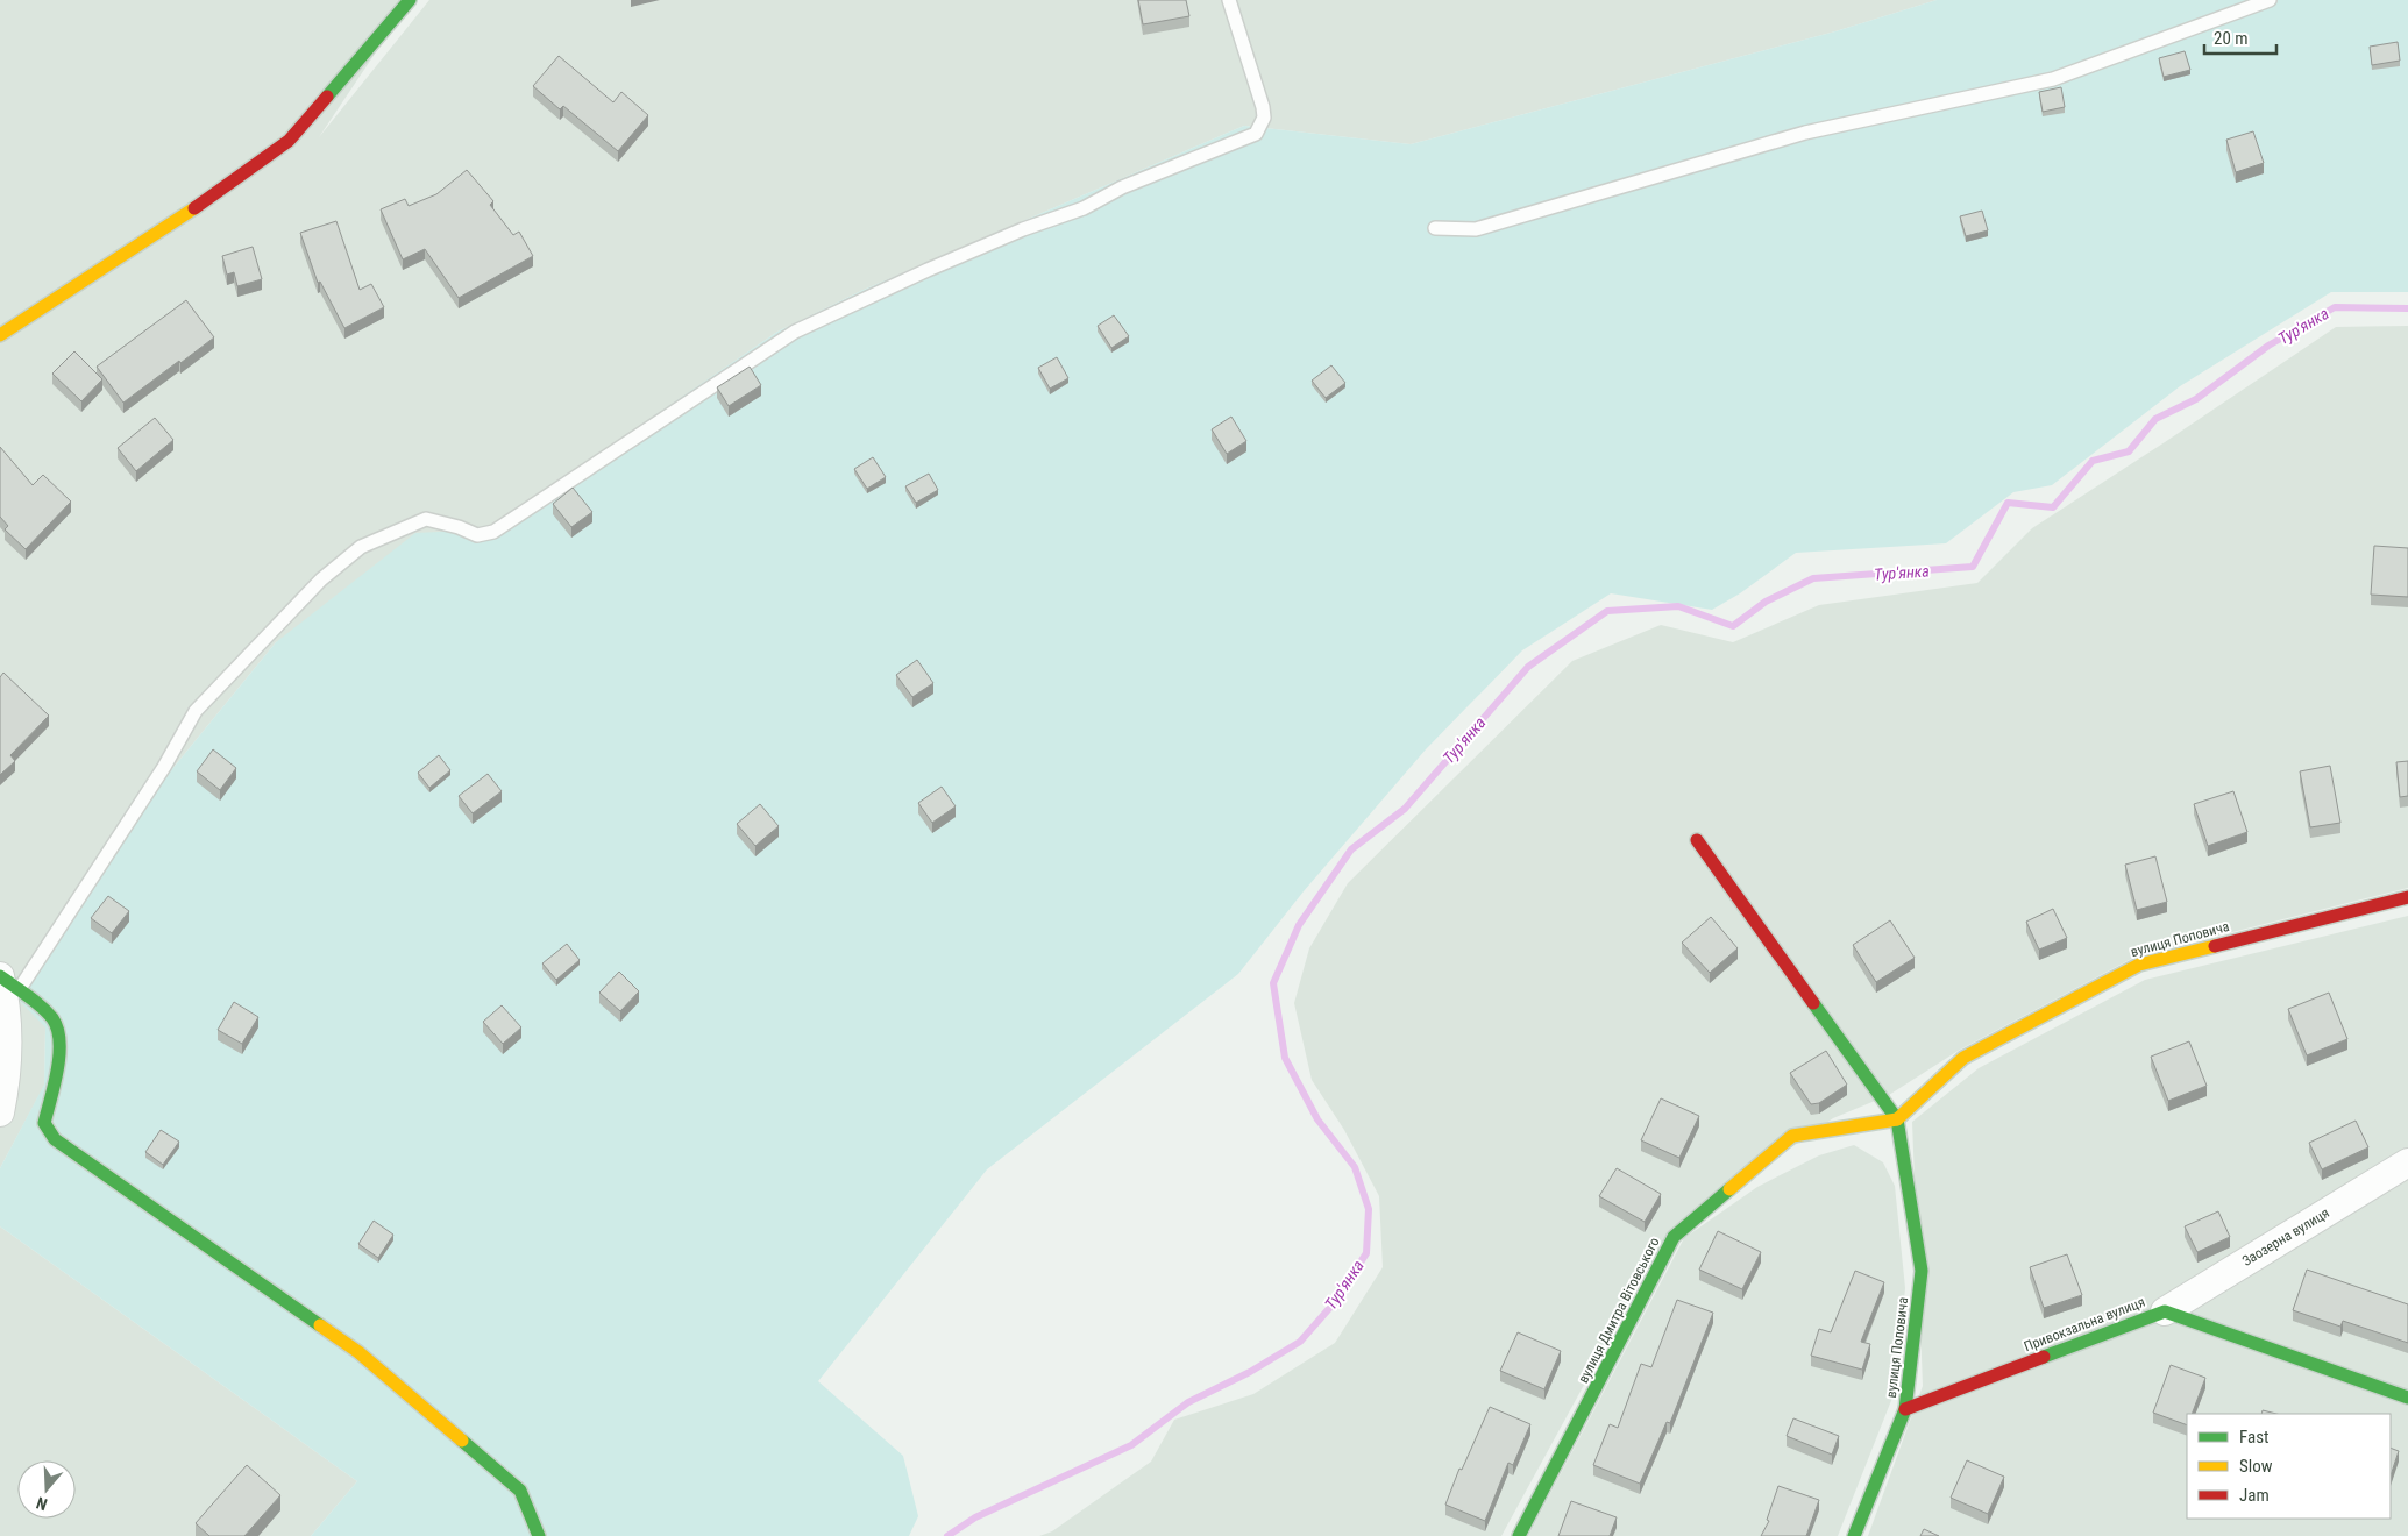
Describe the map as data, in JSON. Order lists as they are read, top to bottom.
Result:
{
  "streets": {
    "street": [
      "вулиця Поповича",
      "Заозерна вулиця",
      "вулиця Дмитра Вітовського",
      "Привокзальна вулиця"
    ]
  },
  "crossings": [
    ["вулиця Поповича", "вулиця Дмитра Вітовського"],
    ["вулиця Поповича", "Привокзальна вулиця"],
    ["Заозерна вулиця", "Привокзальна вулиця"]
  ],
  "water": ["Тур'янка"],
  "legend": ["Fast", "Slow", "Jam"],
  "scale_bar": "20 m",
  "north": "bottom"
}
